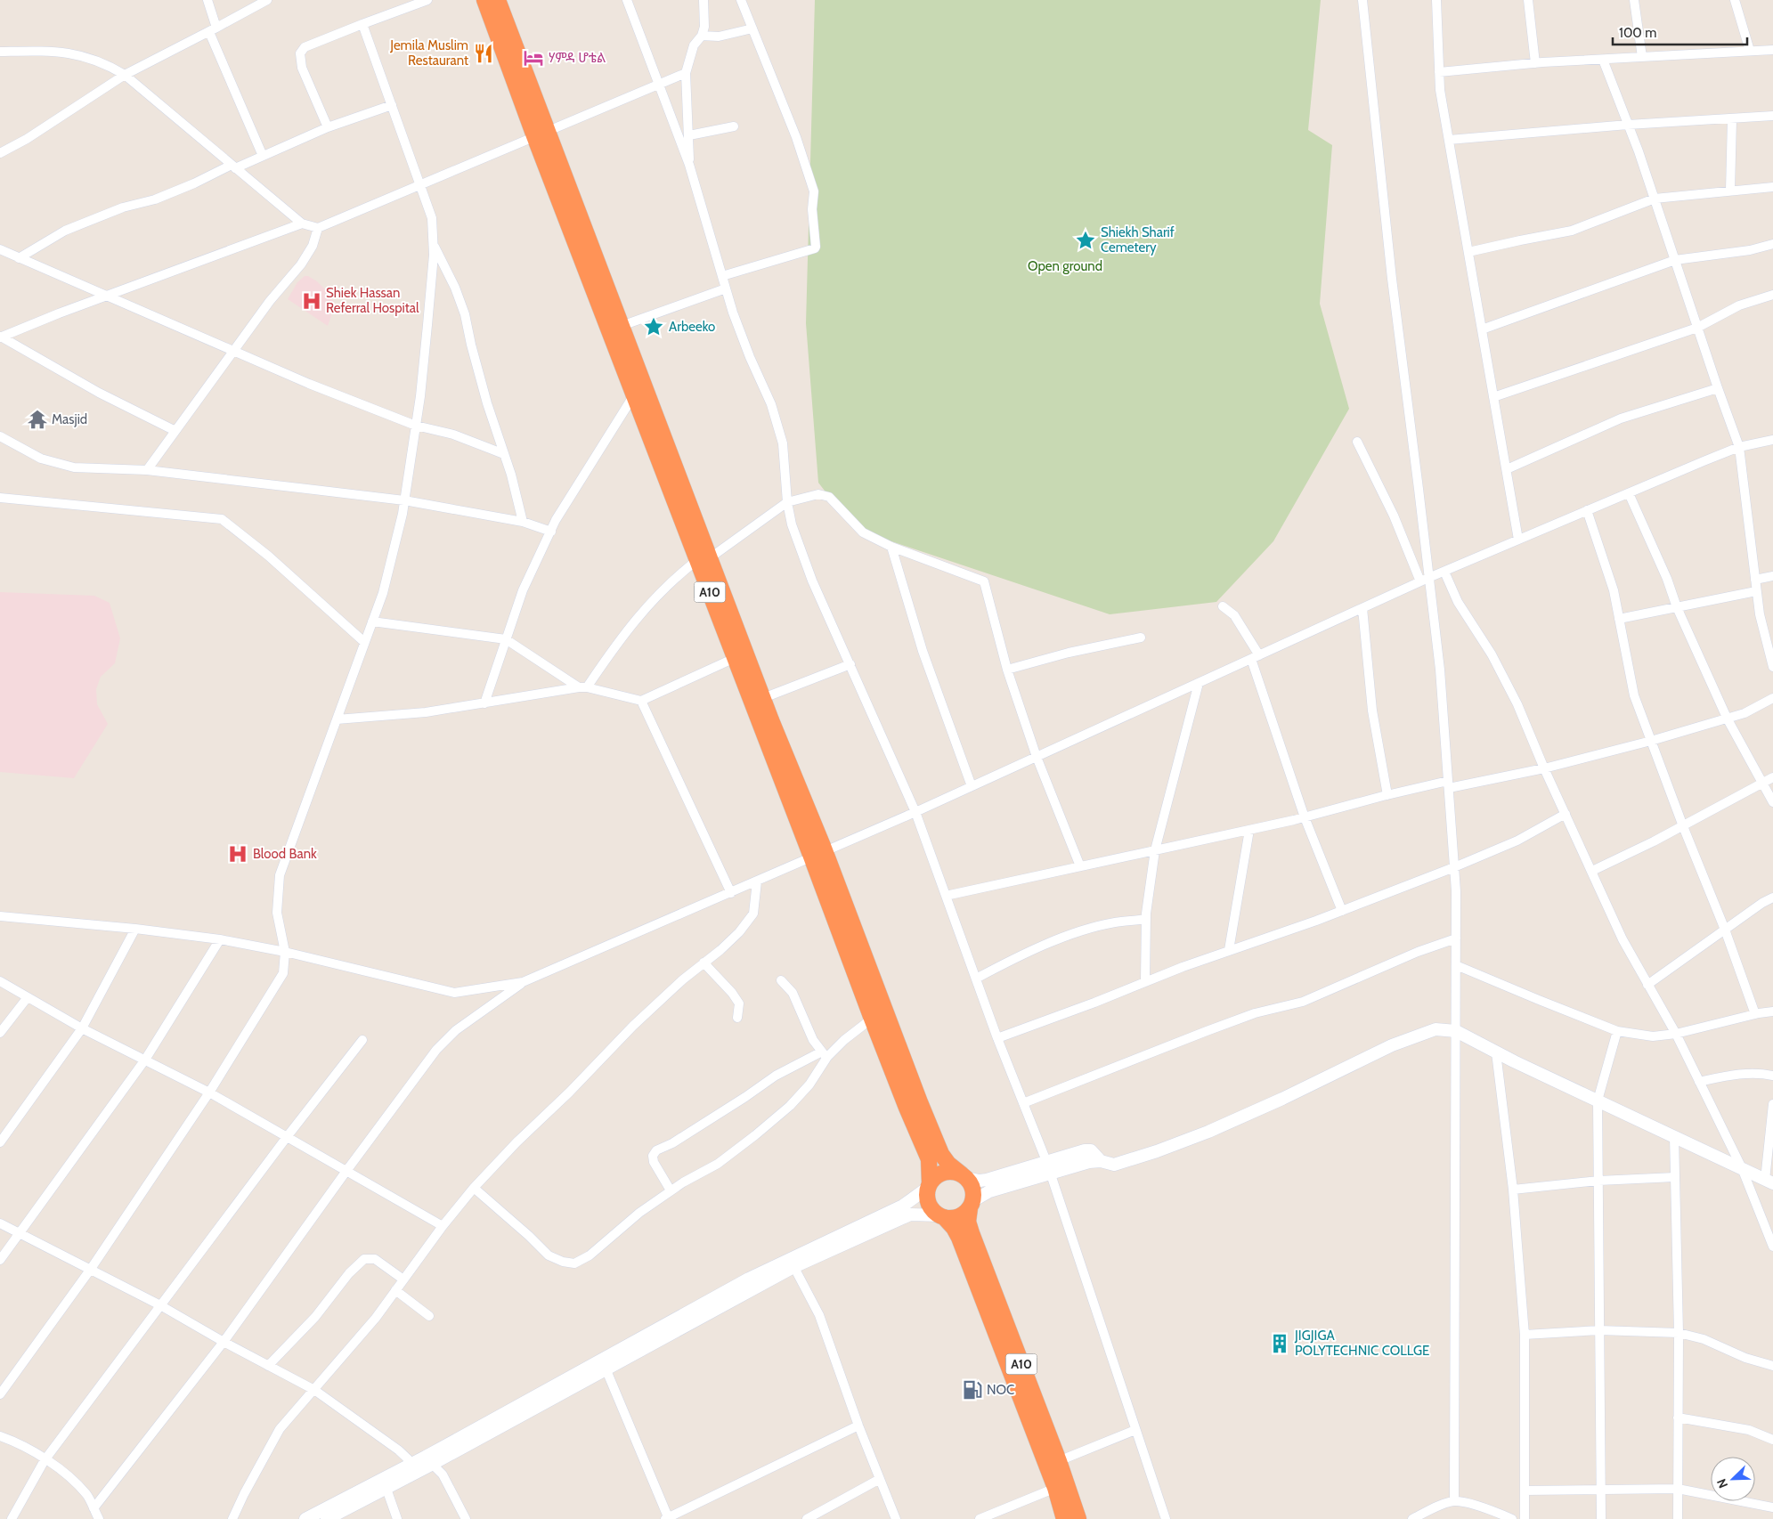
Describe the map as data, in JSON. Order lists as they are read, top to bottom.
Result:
{
  "streets": {
    "highway": ["A10"]
  },
  "parks": ["Open ground"],
  "places": {
    "restaurant": ["Jemila Muslim Restaurant"],
    "hotel": ["ሃምዳ ሆቴል"],
    "place": ["Shiekh Sharif Cemetery", "Arbeeko"],
    "hospital": ["Shiek Hassan Referral Hospital", "Blood Bank"],
    "temple": ["Masjid"],
    "building": ["JIGJIGA POLYTECHNIC COLLGE"],
    "fuel station": ["NOC"]
  },
  "scale_bar": "100 m",
  "north": "bottom left"
}
